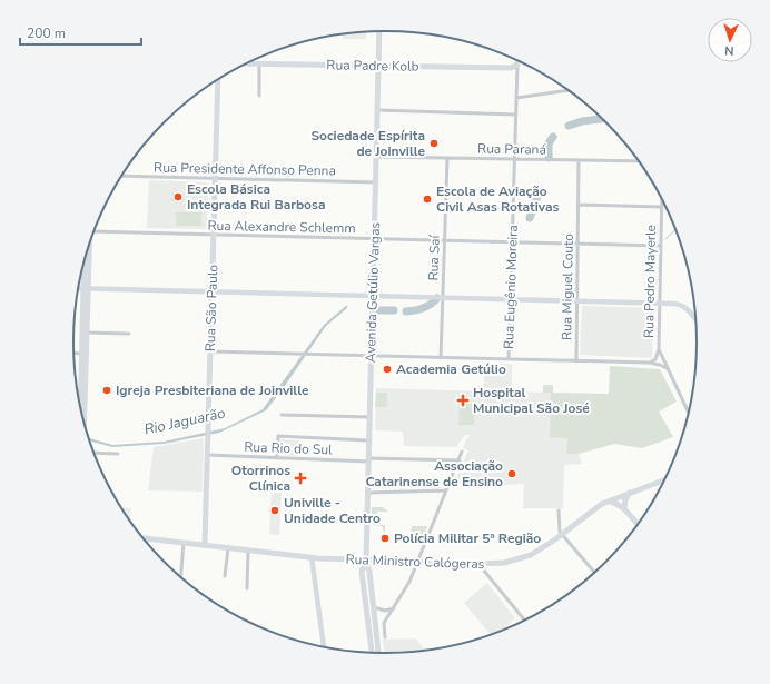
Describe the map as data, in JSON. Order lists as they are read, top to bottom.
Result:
{
  "streets": {
    "main road": [
      "Rua Padre Kolb",
      "Rua Eugênio Moreira",
      "Avenida Getúlio Vargas",
      "Rua São Paulo",
      "Rua Ministro Calógeras"
    ],
    "street": [
      "Rua Paraná",
      "Rua Presidente Affonso Penna",
      "Rua Alexandre Schlemm",
      "Rua Saí",
      "Rua Pedro Mayerle",
      "Rua Miguel Couto",
      "Rua Rio do Sul"
    ]
  },
  "crossings": [
    ["Rua Padre Kolb", "Rua Eugênio Moreira"],
    ["Rua Padre Kolb", "Avenida Getúlio Vargas"],
    ["Rua Paraná", "Rua Saí"],
    ["Rua Paraná", "Rua Eugênio Moreira"],
    ["Rua Paraná", "Rua Miguel Couto"],
    ["Rua Paraná", "Avenida Getúlio Vargas"],
    ["Rua Presidente Affonso Penna", "Avenida Getúlio Vargas"],
    ["Rua Presidente Affonso Penna", "Rua São Paulo"],
    ["Rua Alexandre Schlemm", "Rua Saí"],
    ["Rua Alexandre Schlemm", "Rua Pedro Mayerle"],
    ["Rua Alexandre Schlemm", "Rua Eugênio Moreira"],
    ["Rua Alexandre Schlemm", "Rua Miguel Couto"],
    ["Rua Alexandre Schlemm", "Avenida Getúlio Vargas"],
    ["Rua Alexandre Schlemm", "Rua São Paulo"],
    ["Avenida Getúlio Vargas", "Rua Rio do Sul"],
    ["Avenida Getúlio Vargas", "Rua Ministro Calógeras"],
    ["Rua São Paulo", "Rua Rio do Sul"],
    ["Rua São Paulo", "Rua Ministro Calógeras"]
  ],
  "water": ["Rio Jaguarão"],
  "places": {
    "other": [
      "Sociedade Espírita de Joinville",
      "Escola Básica Integrada Rui Barbosa",
      "Escola de Aviação Civil Asas Rotativas",
      "Academia Getúlio",
      "Igreja Presbiteriana de Joinville",
      "Associação Catarinense de Ensino",
      "Univille - Unidade Centro",
      "Polícia Militar 5ª Região"
    ],
    "health": ["Hospital Municipal São José", "Otorrinos Clínica"]
  },
  "scale_bar": "200 m",
  "north": "bottom"
}
